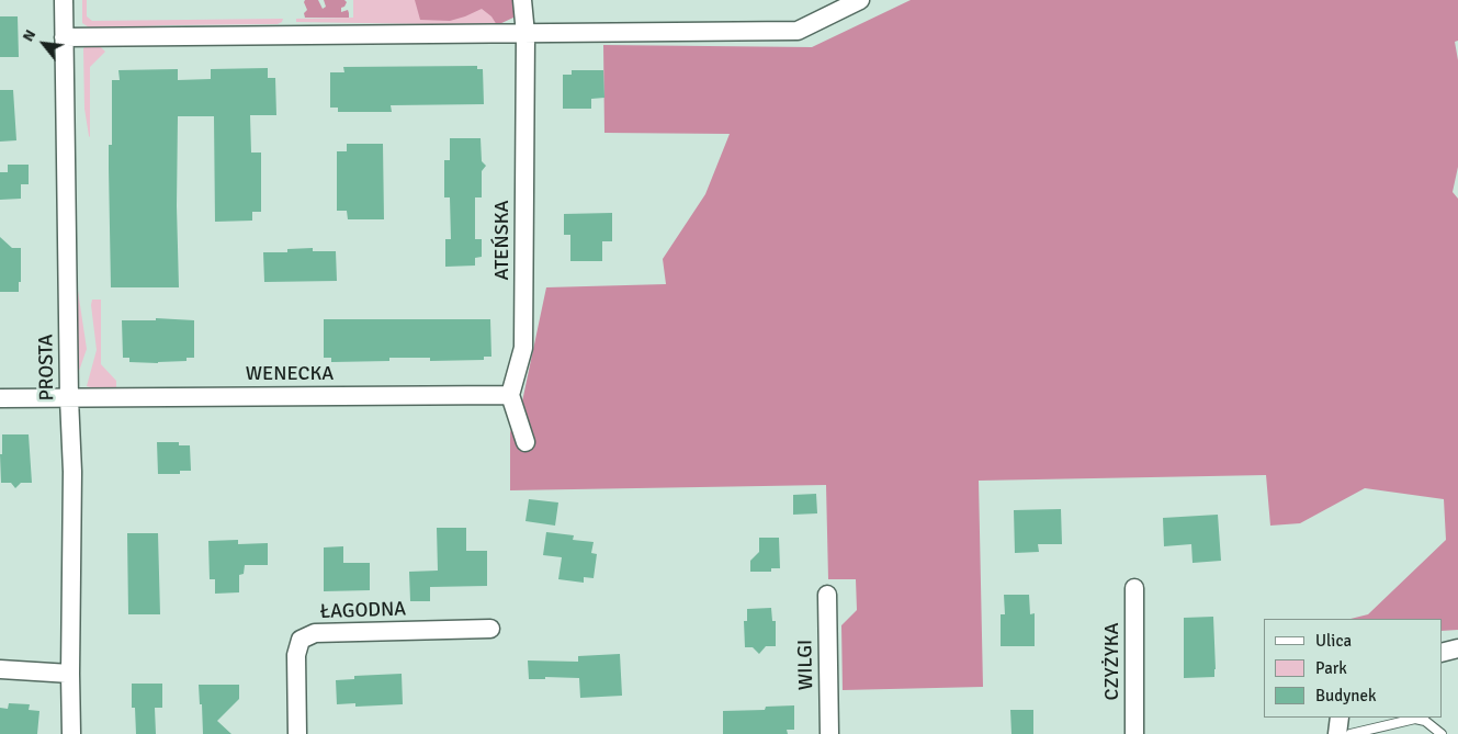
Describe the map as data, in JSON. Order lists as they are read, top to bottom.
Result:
{
  "streets": {
    "street": [
      "ATEŃSKA",
      "PROSTA",
      "WENECKA",
      "ŁAGODNA",
      "CZYŻYKA",
      "WILGI"
    ]
  },
  "crossings": [
    ["ATEŃSKA", "WENECKA"],
    ["PROSTA", "WENECKA"]
  ],
  "legend": ["Ulica", "Park", "Budynek"],
  "north": "top left"
}
